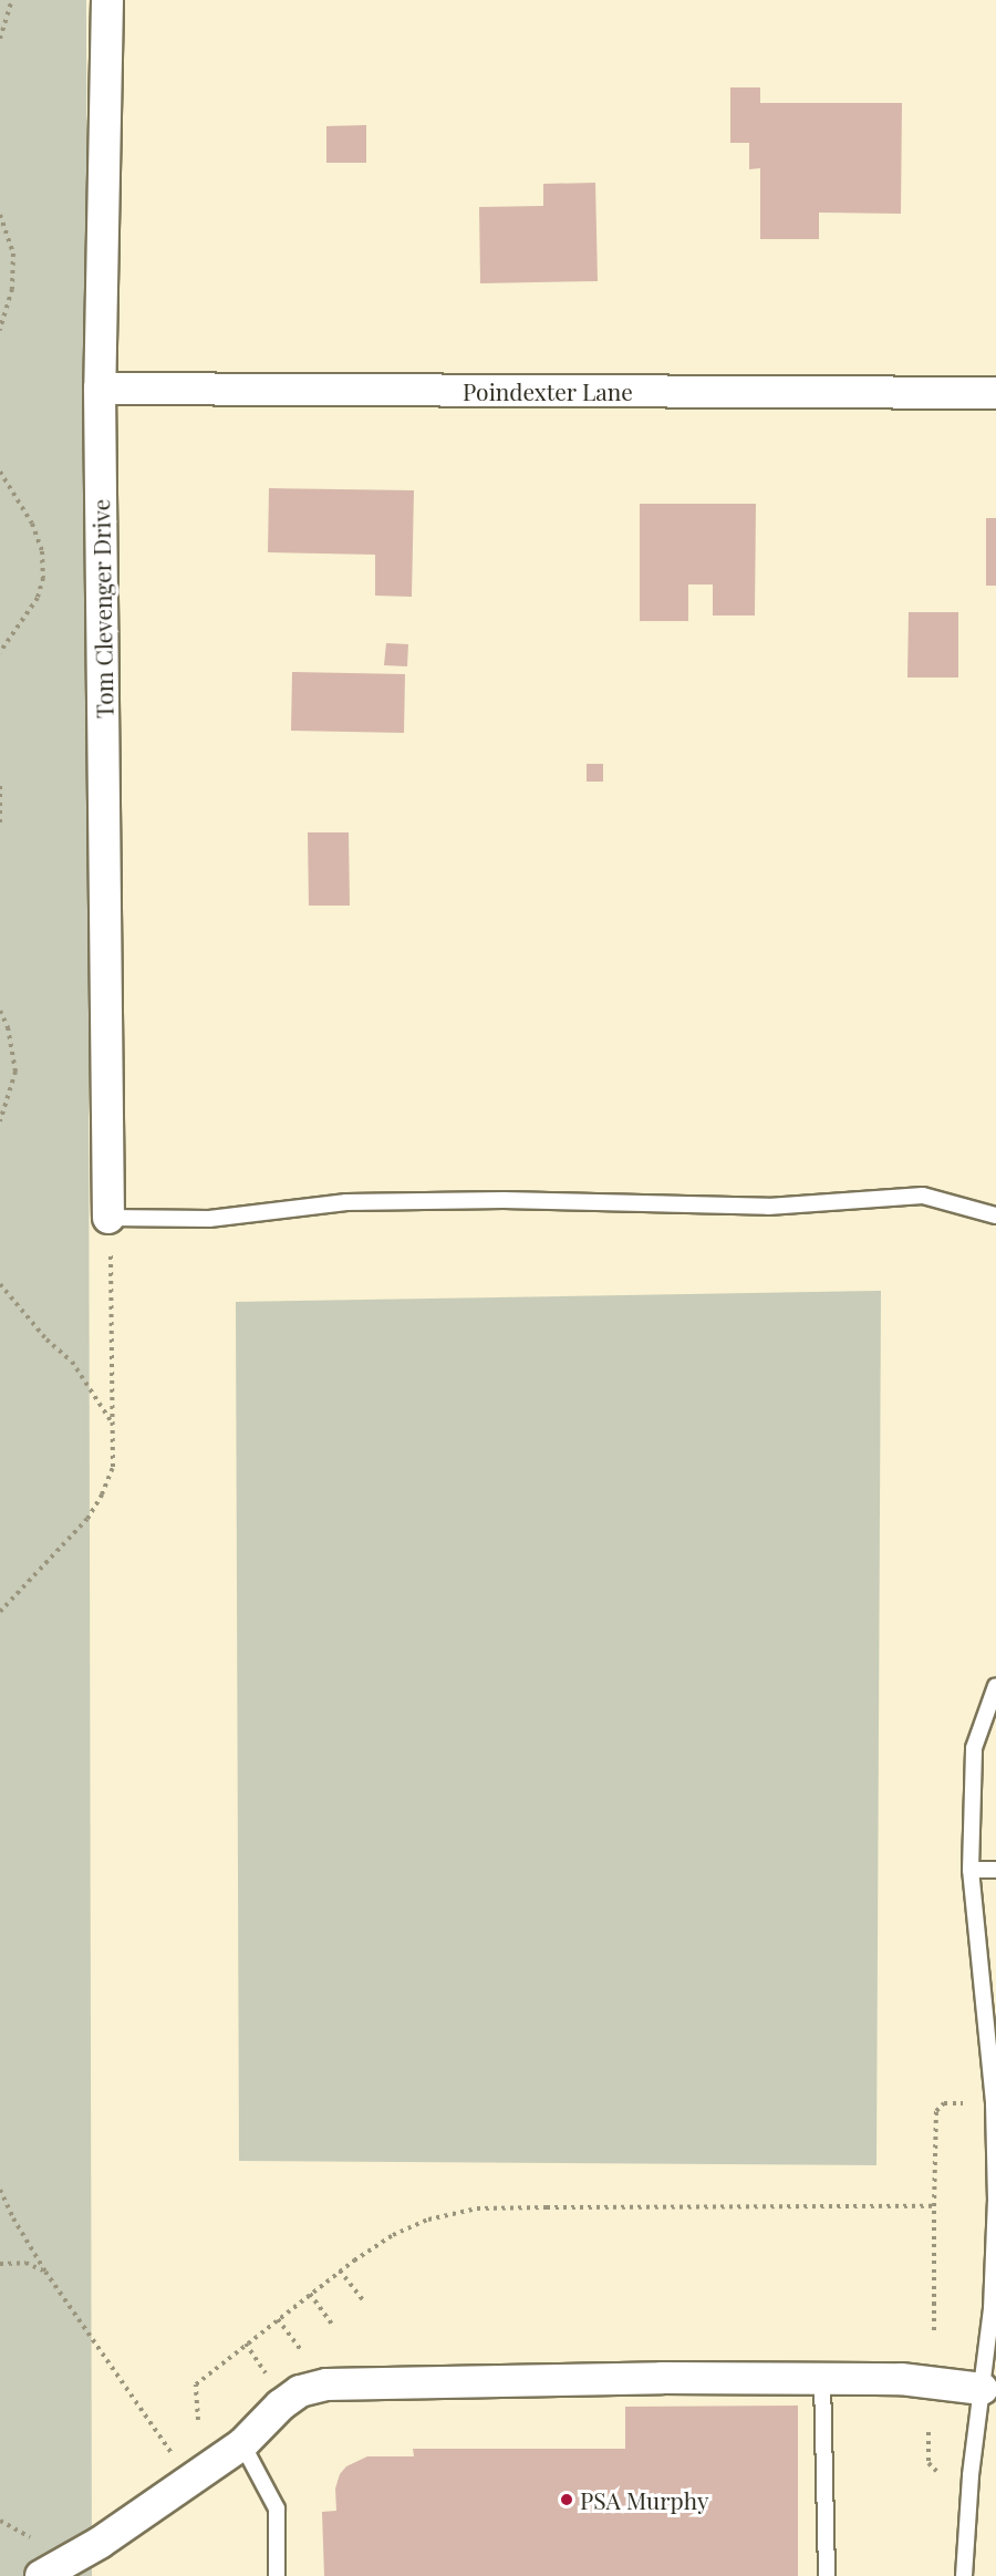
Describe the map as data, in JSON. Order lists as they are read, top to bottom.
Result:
{
  "streets": {
    "street": ["Poindexter Lane", "Tom Clevenger Drive"]
  },
  "crossings": [
    ["Poindexter Lane", "Tom Clevenger Drive"]
  ],
  "places": ["PSA Murphy"]
}
